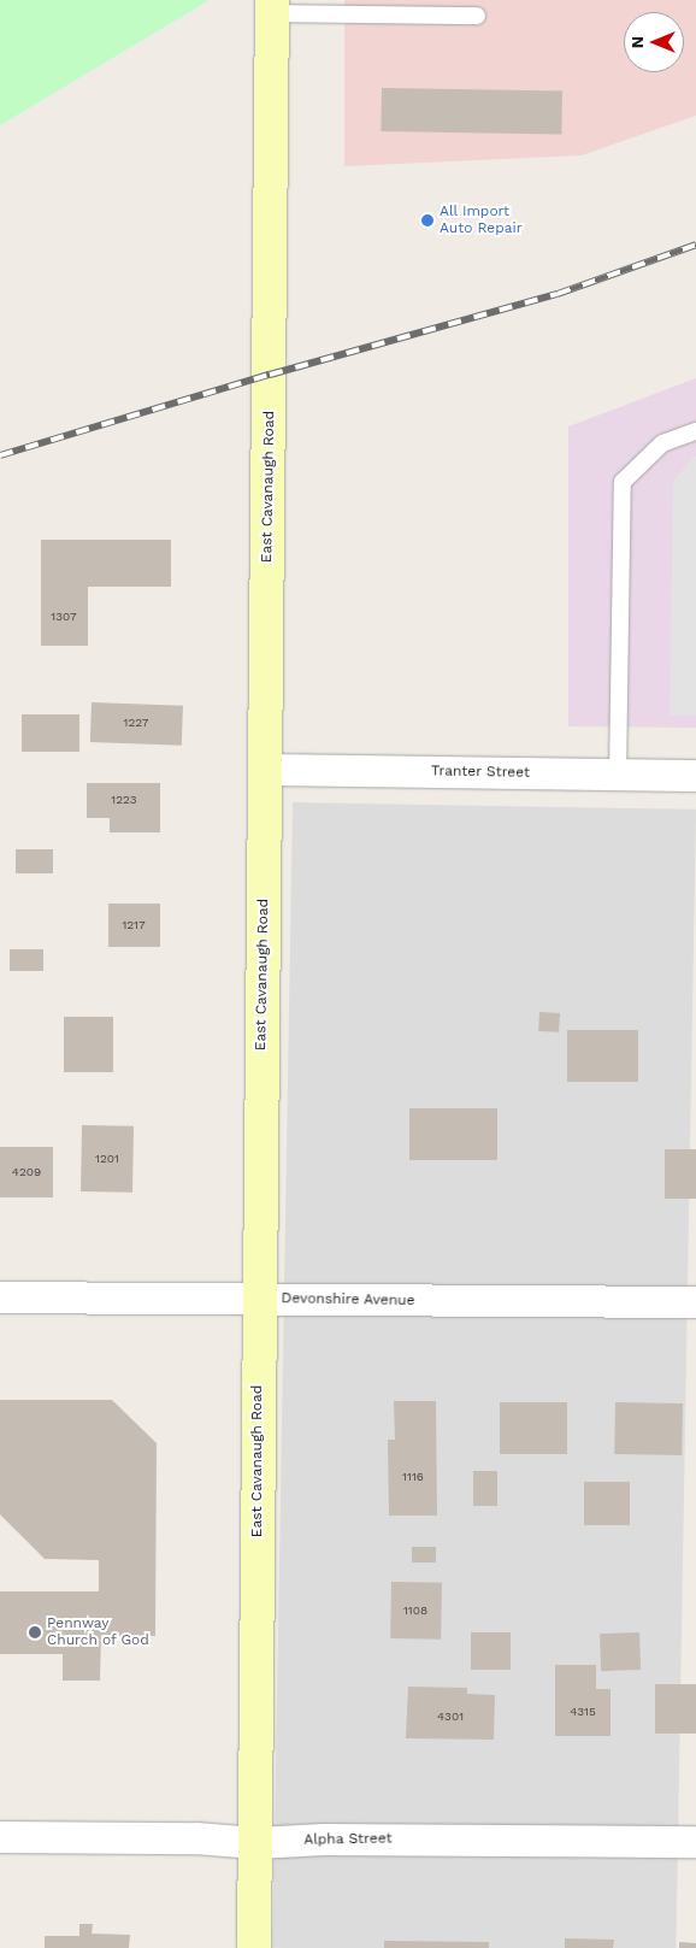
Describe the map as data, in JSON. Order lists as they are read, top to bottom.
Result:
{
  "streets": {
    "street": [
      "East Cavanaugh Road",
      "Tranter Street",
      "Devonshire Avenue",
      "Alpha Street"
    ]
  },
  "crossings": [
    ["East Cavanaugh Road", "Tranter Street"],
    ["East Cavanaugh Road", "Devonshire Avenue"],
    ["East Cavanaugh Road", "Alpha Street"]
  ],
  "places": ["All Import Auto Repair", "Pennway Church of God"],
  "house_numbers": [
    "1307",
    "1227",
    "1223",
    "1217",
    "1201",
    "4209",
    "1116",
    "1108",
    "4315",
    "4301"
  ],
  "north": "left"
}
